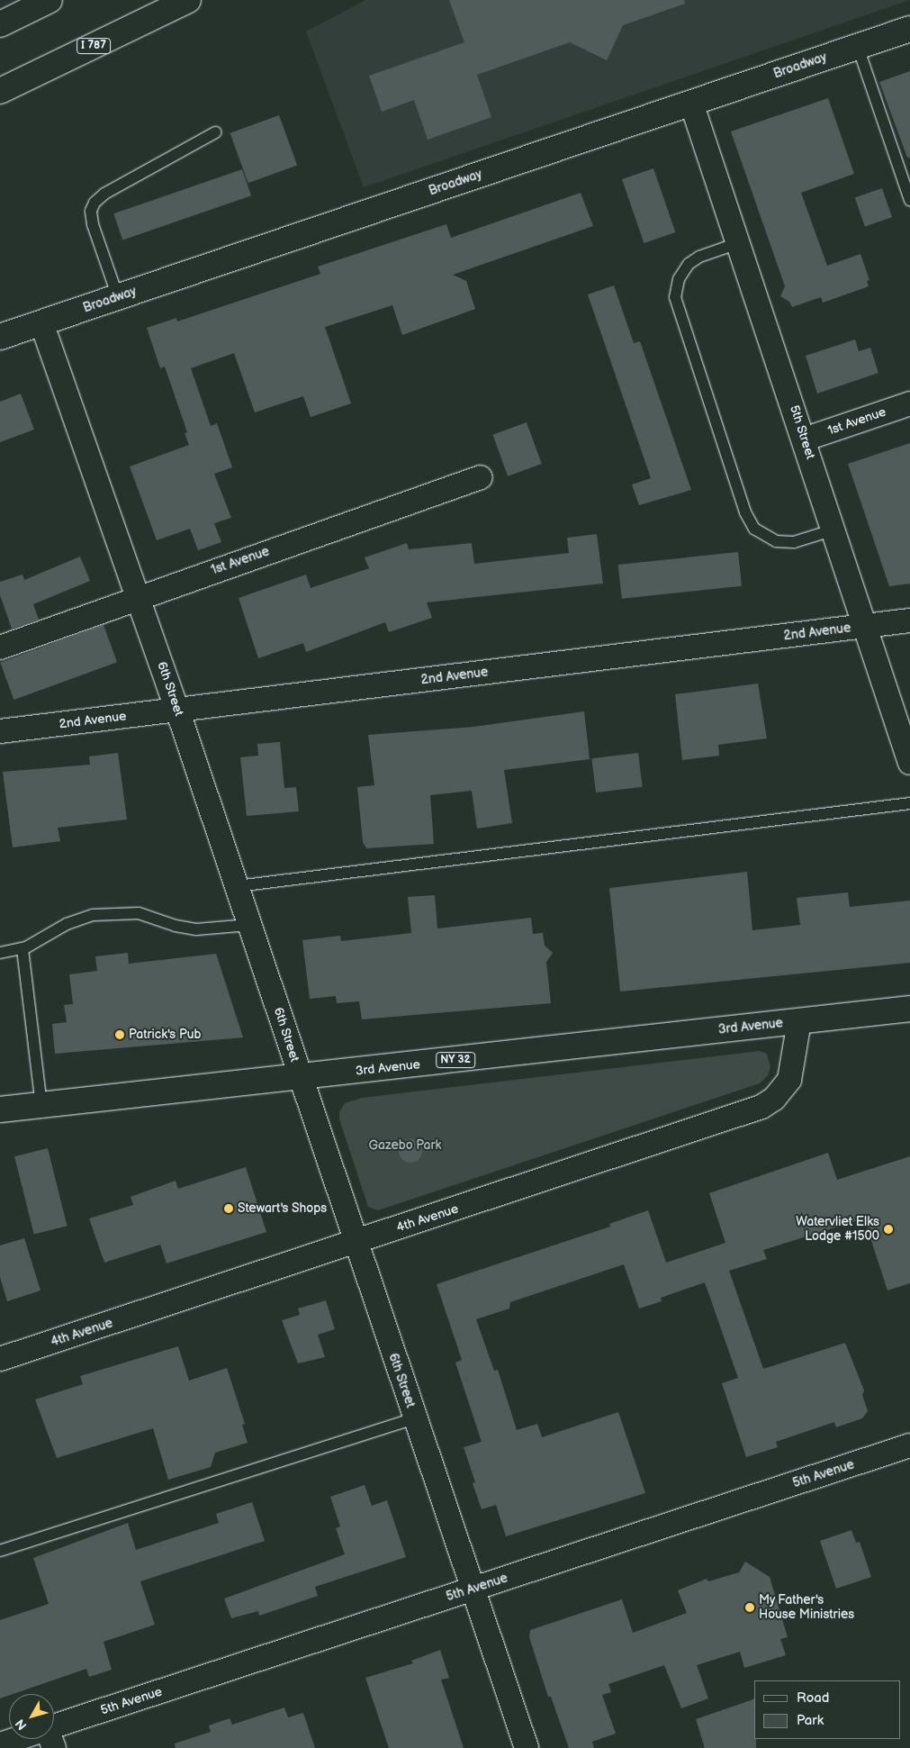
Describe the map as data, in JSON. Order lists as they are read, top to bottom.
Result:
{
  "streets": {
    "main road": [
      "I 787",
      "Broadway",
      "3rd Avenue",
      "NY 32"
    ],
    "street": [
      "1st Avenue",
      "5th Street",
      "2nd Avenue",
      "6th Street",
      "4th Avenue",
      "5th Avenue"
    ]
  },
  "crossings": [
    ["Broadway", "5th Street"],
    ["Broadway", "6th Street"],
    ["1st Avenue", "5th Street"],
    ["1st Avenue", "6th Street"],
    ["5th Street", "2nd Avenue"],
    ["2nd Avenue", "6th Street"],
    ["6th Street", "3rd Avenue"],
    ["6th Street", "4th Avenue"],
    ["6th Street", "5th Avenue"],
    ["3rd Avenue", "4th Avenue"]
  ],
  "parks": ["Gazebo Park"],
  "places": [
    "Patrick's Pub",
    "Stewart's Shops",
    "Watervliet Elks Lodge #1500",
    "My Father's House Ministries"
  ],
  "legend": ["Road", "Park"],
  "north": "bottom left"
}
